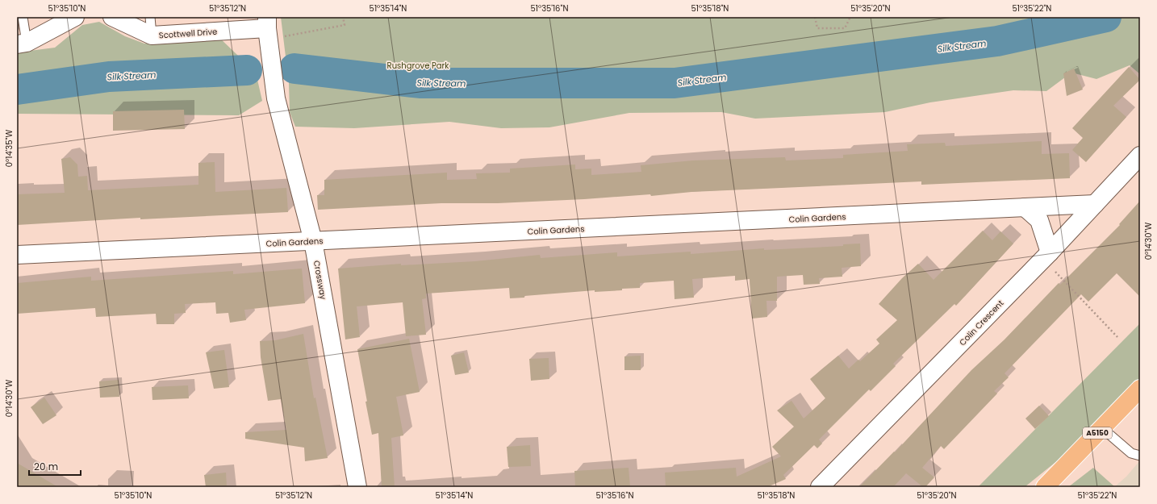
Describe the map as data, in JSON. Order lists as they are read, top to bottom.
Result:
{
  "streets": {
    "main road": ["A5150"],
    "street": [
      "Scottwell Drive",
      "Colin Gardens",
      "Crossway",
      "Colin Crescent"
    ]
  },
  "crossings": [
    ["Scottwell Drive", "Crossway"],
    ["Colin Gardens", "Crossway"],
    ["Colin Gardens", "Colin Crescent"]
  ],
  "water": ["Silk Stream"],
  "parks": ["Rushgrove Park"],
  "scale_bar": "20 m",
  "coordinates": [
    "51°35'10\"N",
    "51°35'12\"N",
    "51°35'14\"N",
    "51°35'16\"N",
    "51°35'18\"N",
    "51°35'20\"N",
    "51°35'22\"N",
    "0°14'35\"W",
    "0°14'30\"W"
  ]
}
